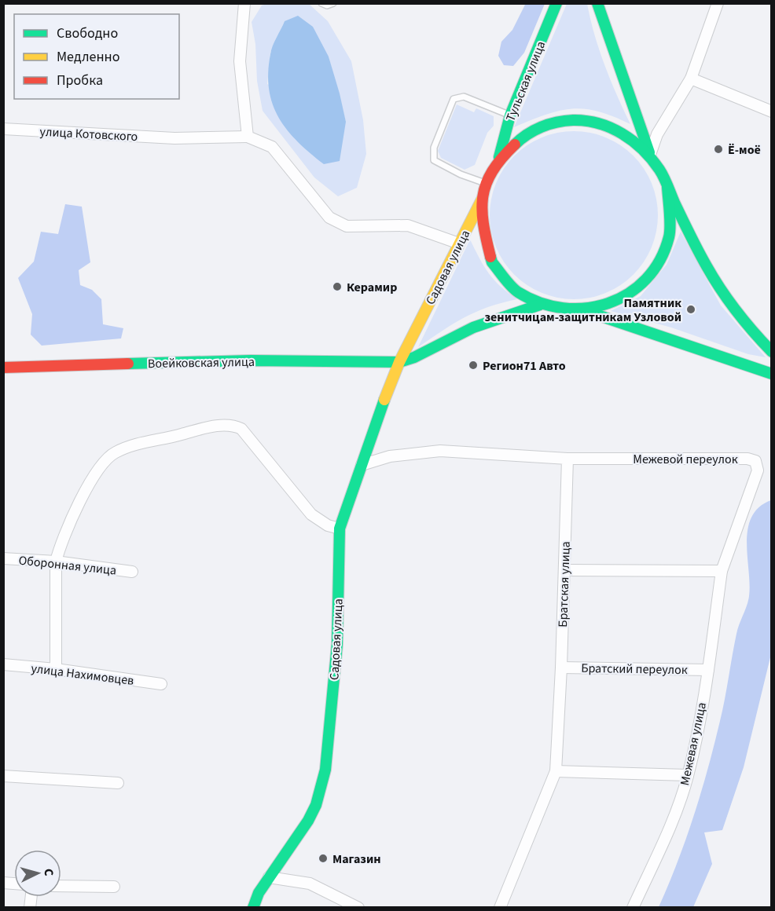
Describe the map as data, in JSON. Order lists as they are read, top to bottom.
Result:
{
  "streets": {
    "main road": ["Тульская улица", "Садовая улица", "Воейковская улица"],
    "street": [
      "улица Котовского",
      "Межевой переулок",
      "Оборонная улица",
      "Братская улица",
      "Братский переулок",
      "улица Нахимовцев",
      "Межевая улица"
    ]
  },
  "crossings": [
    ["Садовая улица", "Воейковская улица"],
    ["Межевой переулок", "Братская улица"],
    ["Межевой переулок", "Межевая улица"],
    ["Братская улица", "Братский переулок"],
    ["Братский переулок", "Межевая улица"]
  ],
  "places": [
    "Ё-моё",
    "Керамир",
    "Памятник зенитчицам-защитникам Узловой",
    "Регион71 Авто",
    "Магазин"
  ],
  "legend": ["Свободно", "Медленно", "Пробка"],
  "north": "right"
}
